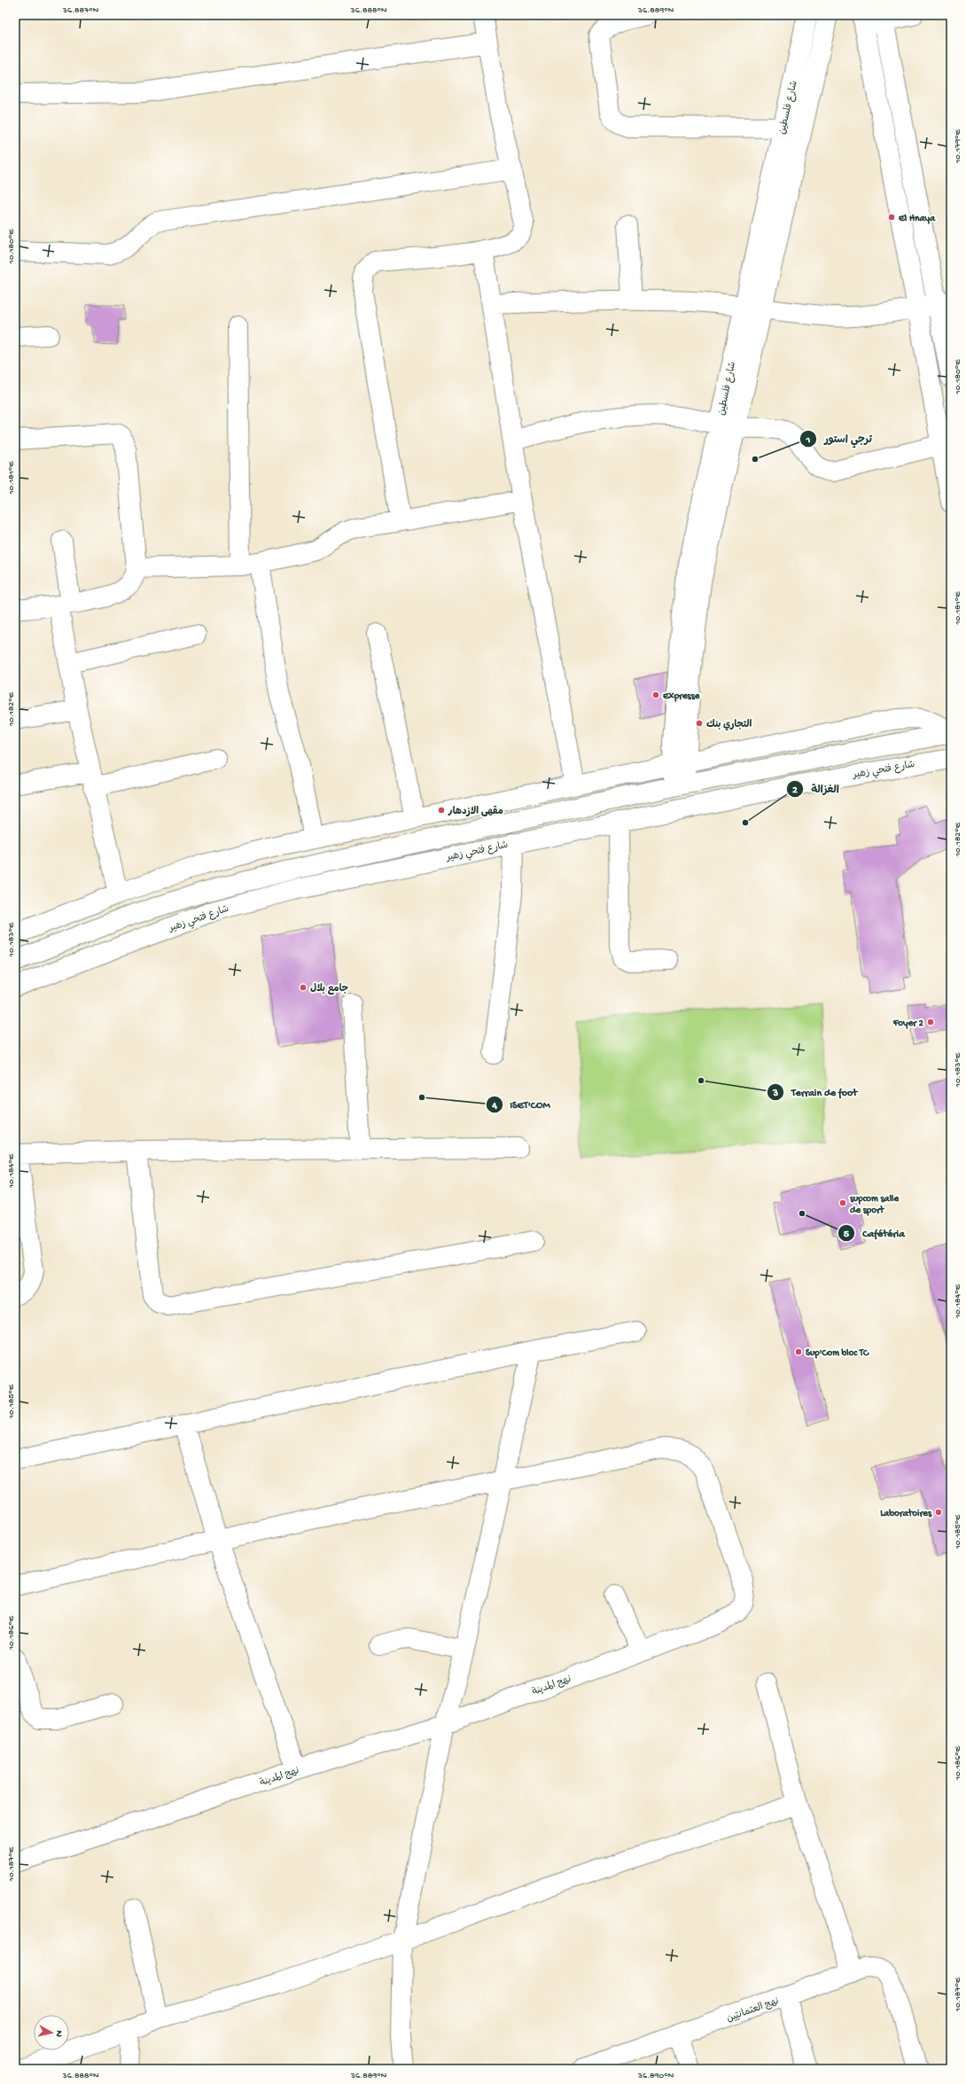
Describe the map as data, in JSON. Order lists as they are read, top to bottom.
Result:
{
  "streets": {
    "street": [
      "شارع فلسطين",
      "شارع فتحي زهير",
      "نهج المدينة",
      "نهج العثمانيّين"
    ]
  },
  "crossings": [
    ["شارع فلسطين", "شارع فتحي زهير"]
  ],
  "places": [
    "El Hnaya",
    "ترجي استور",
    "Expresse",
    "التجاري بنك",
    "مقهى الازدهار",
    "الغزالة",
    "جامع بلال",
    "Foyer 2",
    "Terrain de foot",
    "ISET'COM",
    "supcom salle de sport",
    "Cafétéria",
    "Sup'Com bloc TC",
    "Laboratoires"
  ],
  "north": "right",
  "coordinates": [
    "36.887°N",
    "36.888°N",
    "36.889°N",
    "10.179°E",
    "10.180°E",
    "10.181°E",
    "10.182°E",
    "10.183°E",
    "10.184°E",
    "10.185°E",
    "10.186°E",
    "10.187°E",
    "36.890°N"
  ]
}
